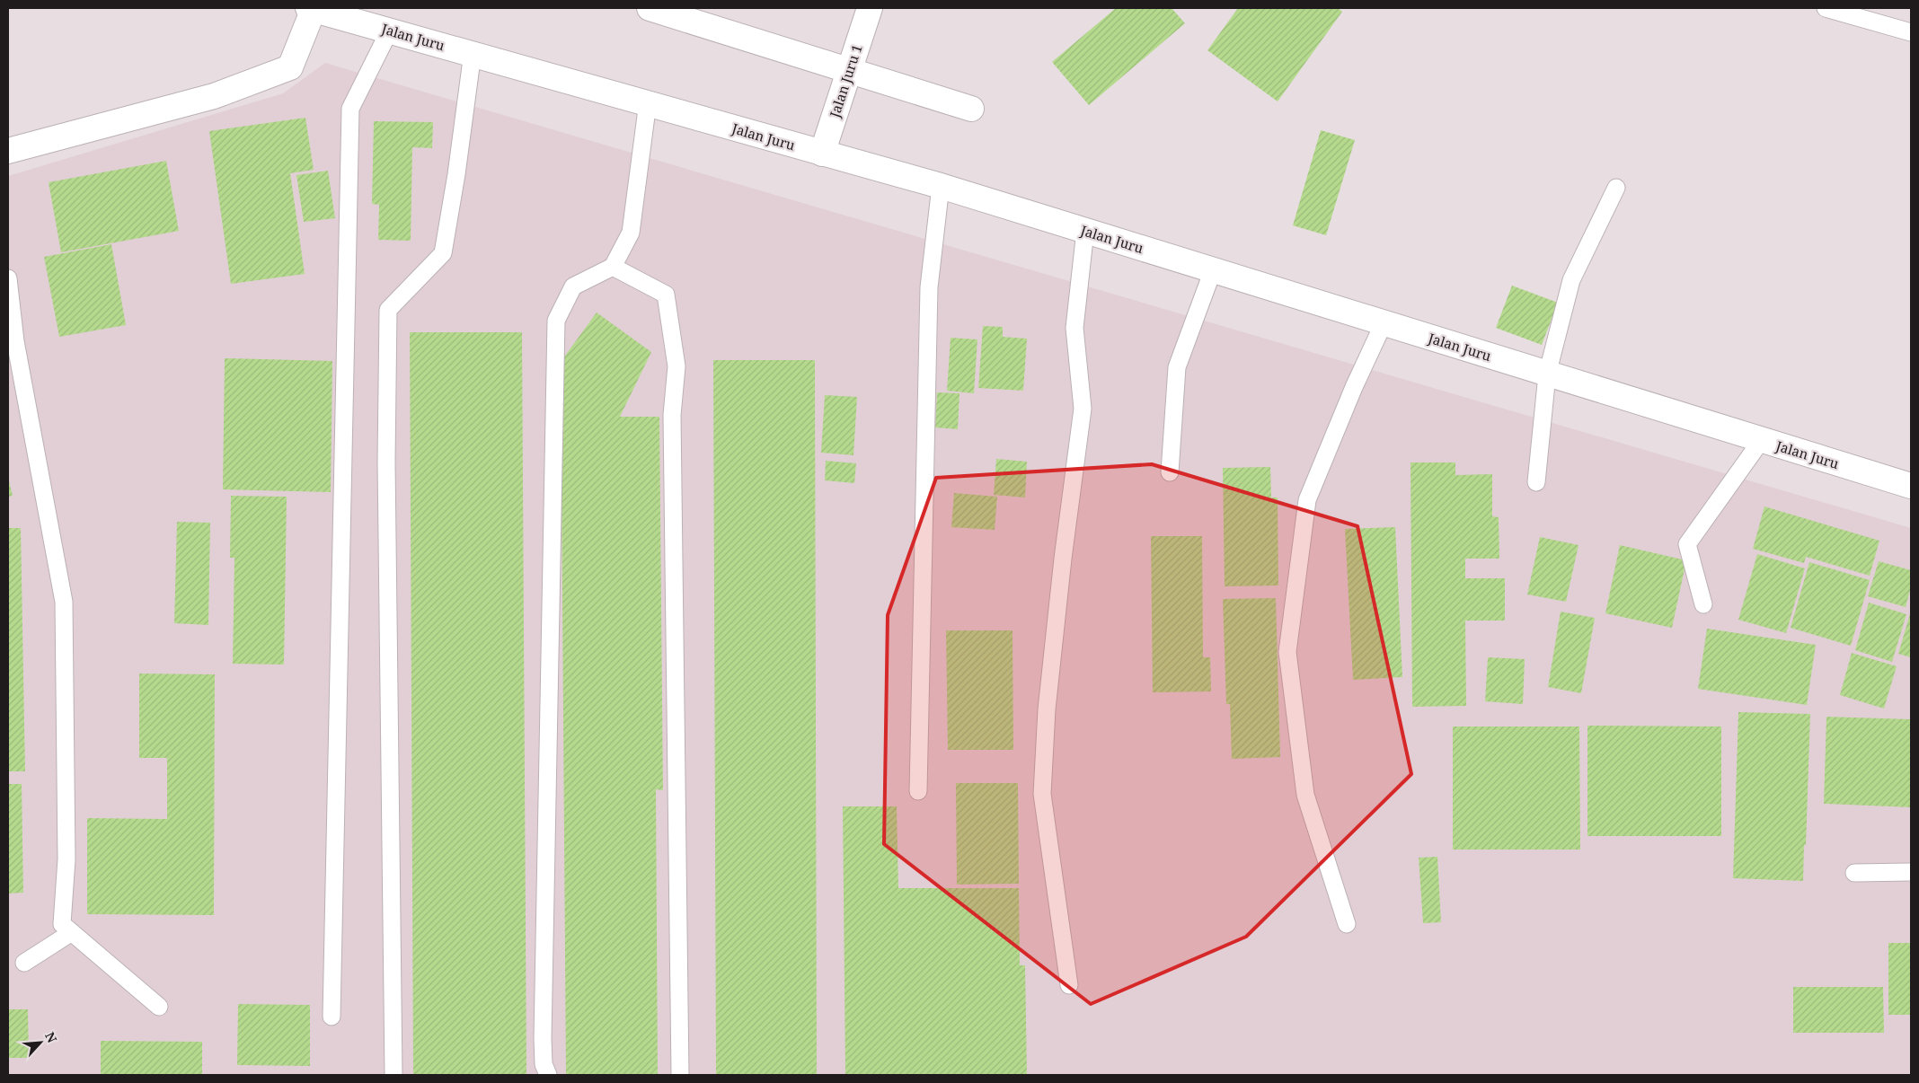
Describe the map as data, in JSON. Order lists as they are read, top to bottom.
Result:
{
  "streets": {
    "main road": ["Jalan Juru", "Jalan Juru 1"]
  },
  "crossings": [
    ["Jalan Juru", "Jalan Juru 1"]
  ],
  "north": "top right"
}
